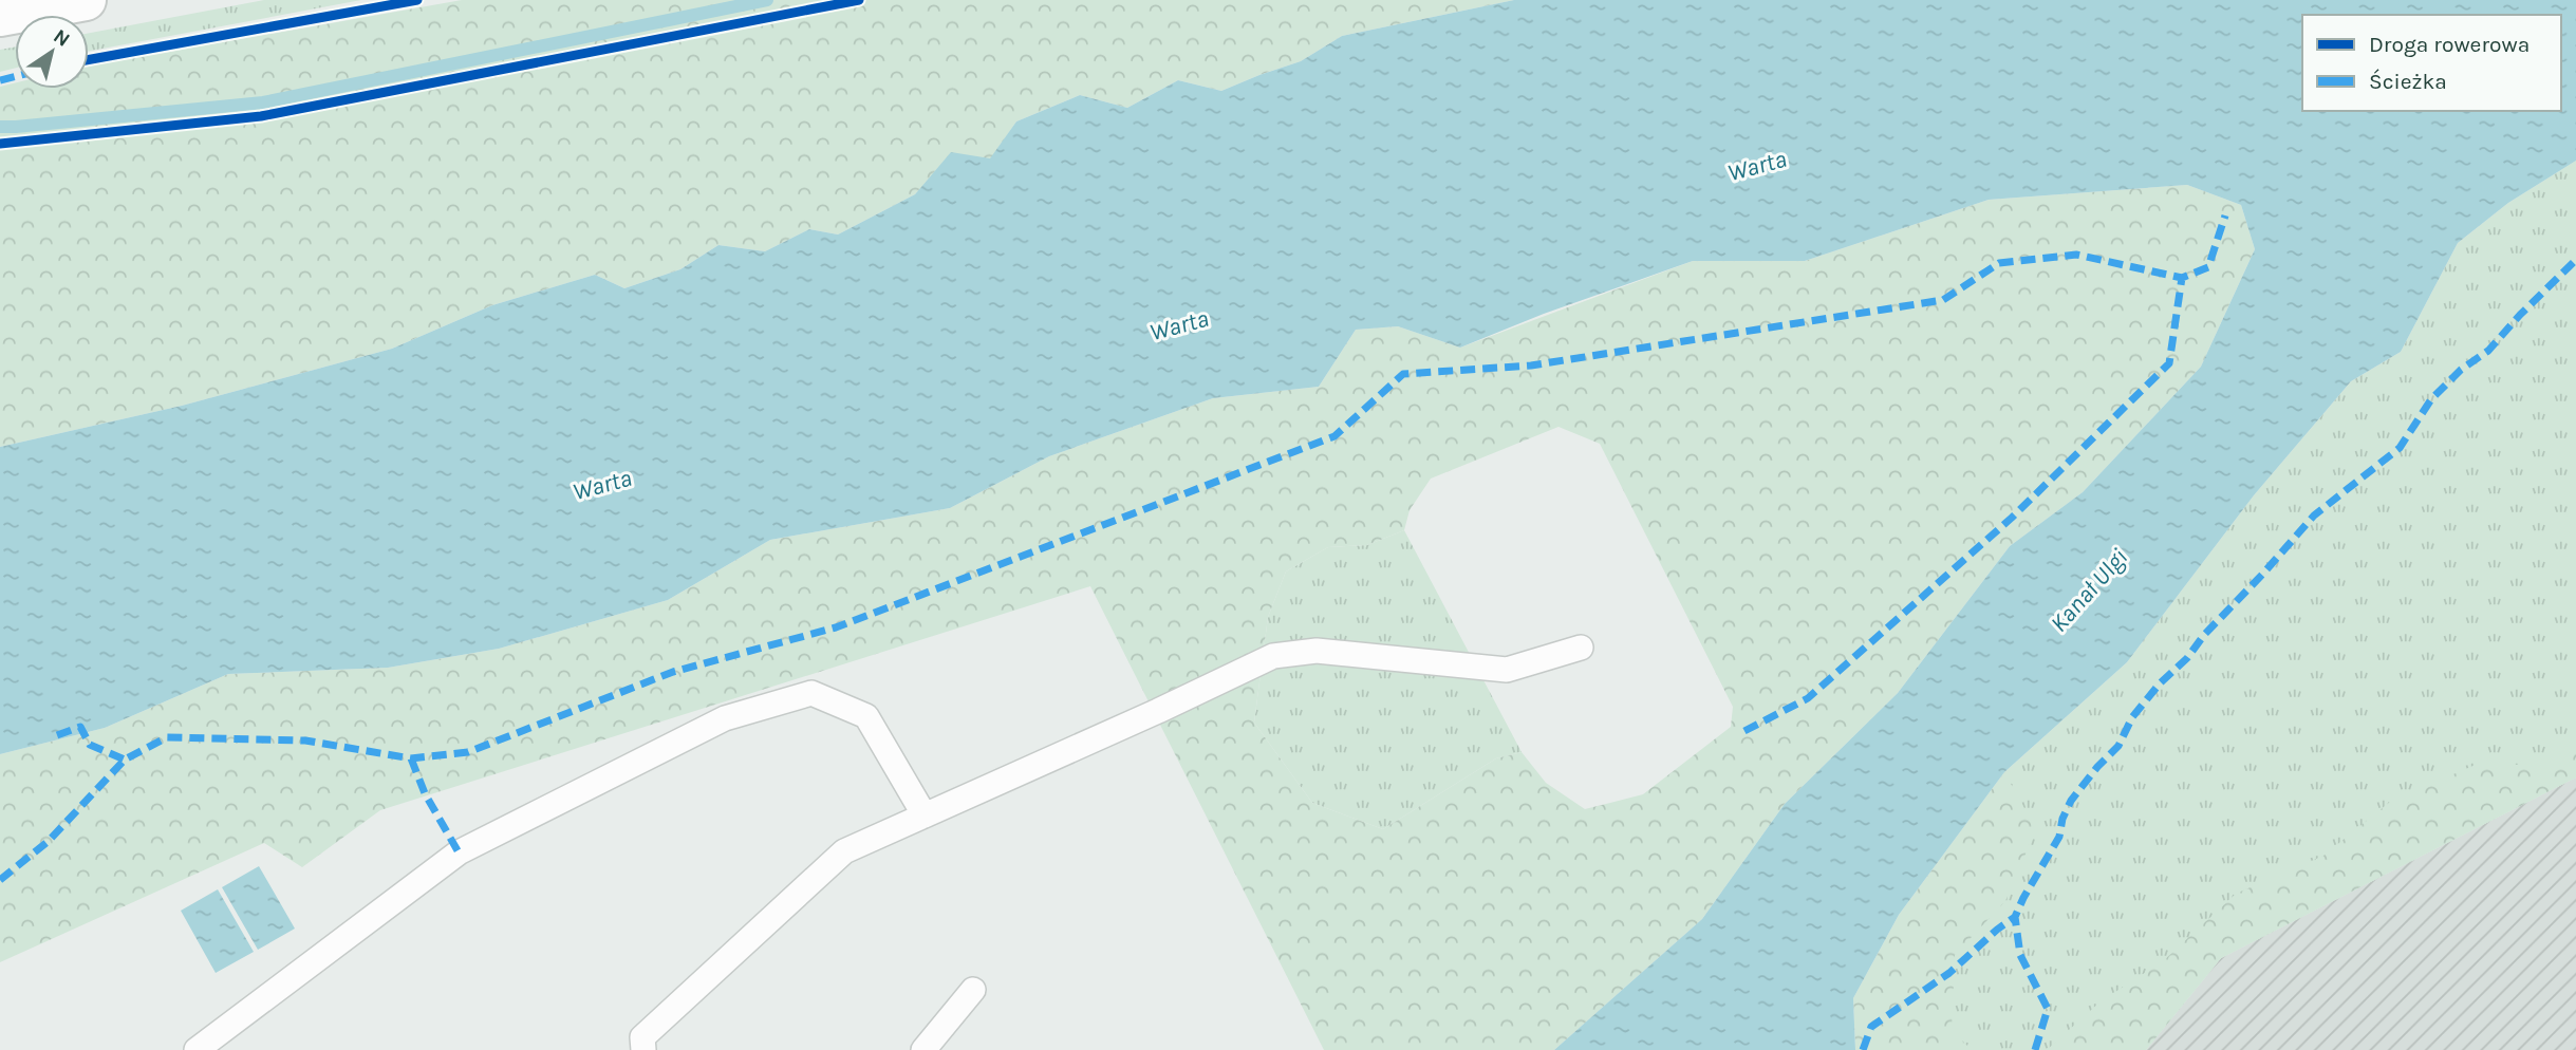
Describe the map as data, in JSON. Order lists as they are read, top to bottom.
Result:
{
  "water": ["Warta", "Kanał Ulgi"],
  "legend": ["Droga rowerowa", "Ścieżka"],
  "north": "top right"
}
